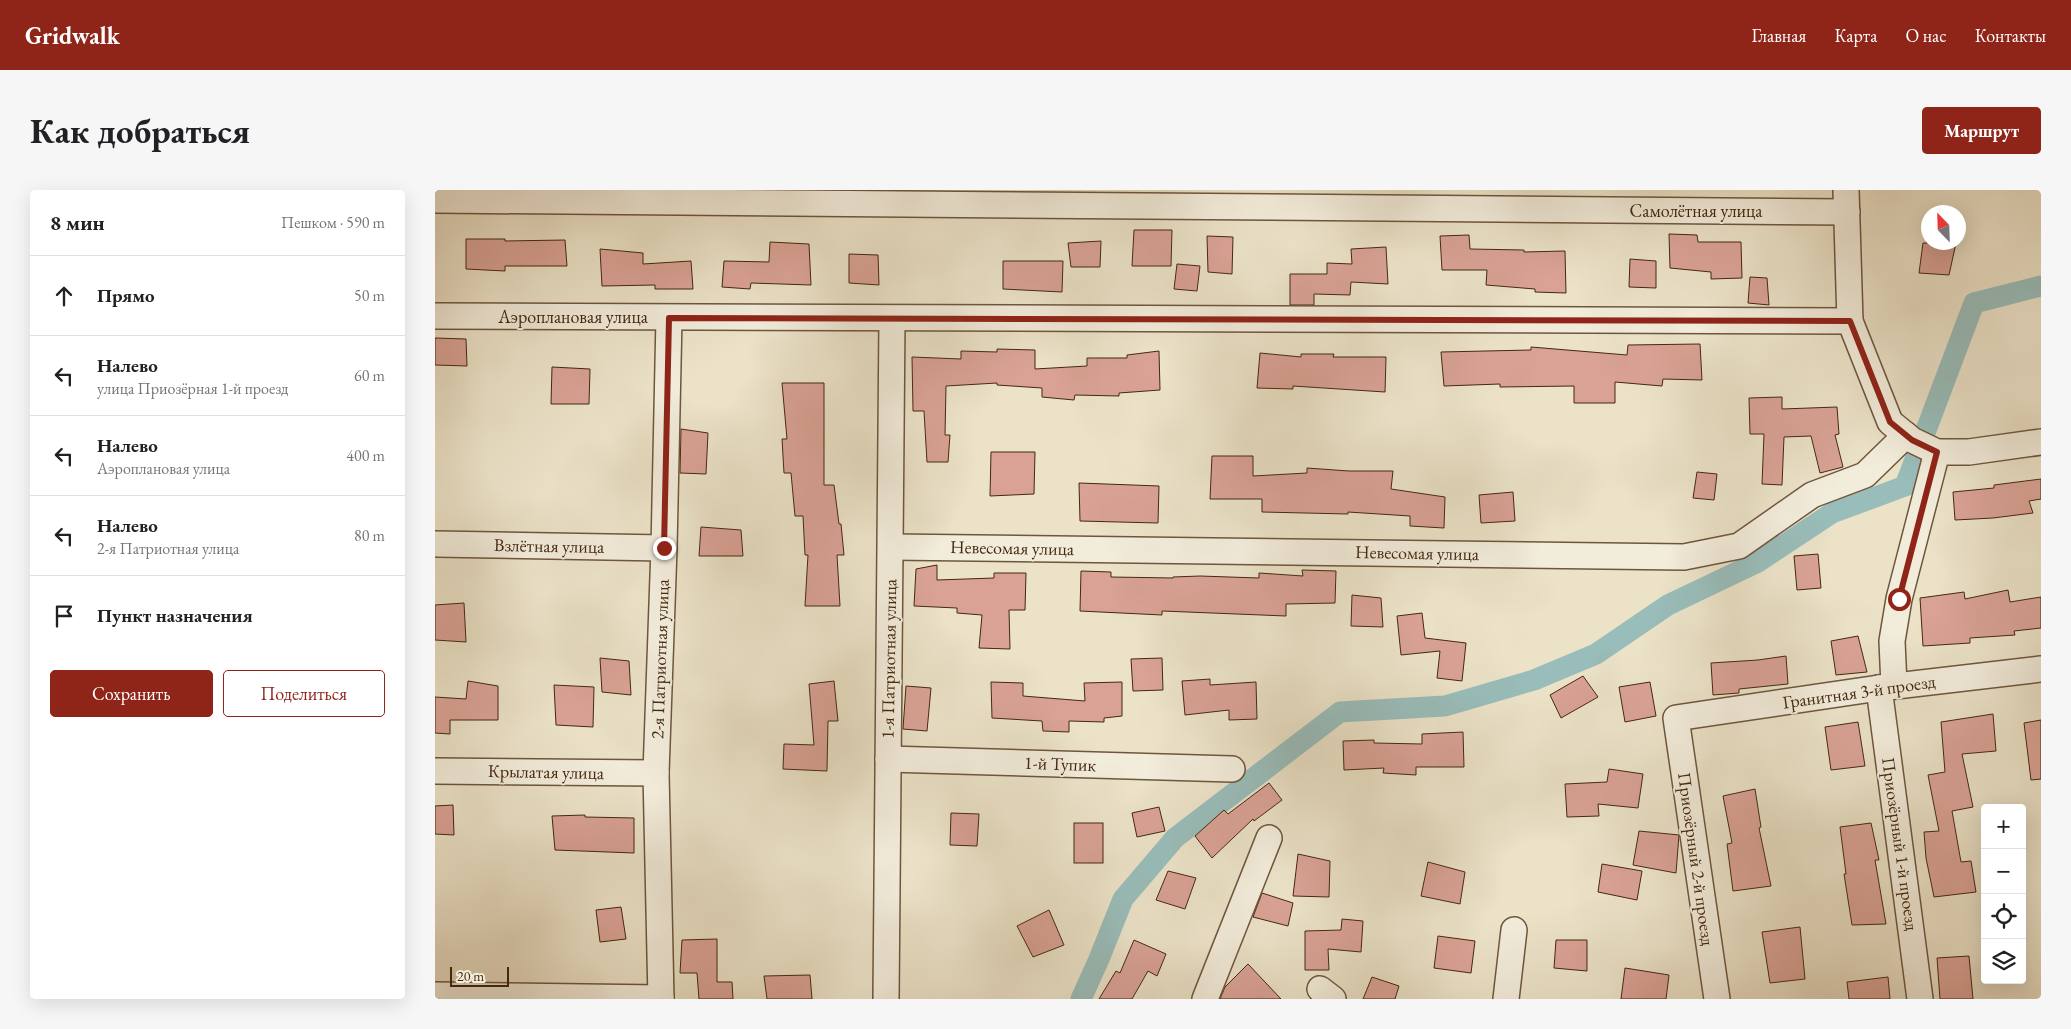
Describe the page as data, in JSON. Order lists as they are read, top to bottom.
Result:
{
  "streets": {
    "street": [
      "Самолётная улица",
      "Аэроплановая улица",
      "Взлётная улица",
      "Невесомая улица",
      "2-я Патриотная улица",
      "1-я Патриотная улица",
      "Гранитная 3-й проезд",
      "1-й Тупик",
      "Крылатая улица",
      "Приозёрный 1-й проезд",
      "Приозёрный 2-й проезд"
    ]
  },
  "crossings": [
    ["Аэроплановая улица", "2-я Патриотная улица"],
    ["Аэроплановая улица", "1-я Патриотная улица"],
    ["Взлётная улица", "2-я Патриотная улица"],
    ["Невесомая улица", "1-я Патриотная улица"],
    ["2-я Патриотная улица", "Крылатая улица"],
    ["1-я Патриотная улица", "1-й Тупик"],
    ["Гранитная 3-й проезд", "Приозёрный 1-й проезд"],
    ["Гранитная 3-й проезд", "Приозёрный 2-й проезд"]
  ],
  "scale_bar": "20 m",
  "north": "top left",
  "page": {
    "header": "Gridwalk",
    "nav": [
      "Главная",
      "Карта",
      "О нас",
      "Контакты"
    ],
    "buttons": [
      "Маршрут",
      ["Сохранить", "Поделиться"]
    ],
    "title": "Как добраться",
    "heading": ["8 мин", "Пешком · 590 m"],
    "list": [
      ["Прямо", "50 m"],
      ["Налево", "улица Приозёрная 1-й проезд", "60 m"],
      ["Налево", "Аэроплановая улица", "400 m"],
      ["Налево", "2-я Патриотная улица", "80 m"],
      "Пункт назначения"
    ],
    "map_buttons": ["+", "−"],
    "scale": "20 m"
  }
}
